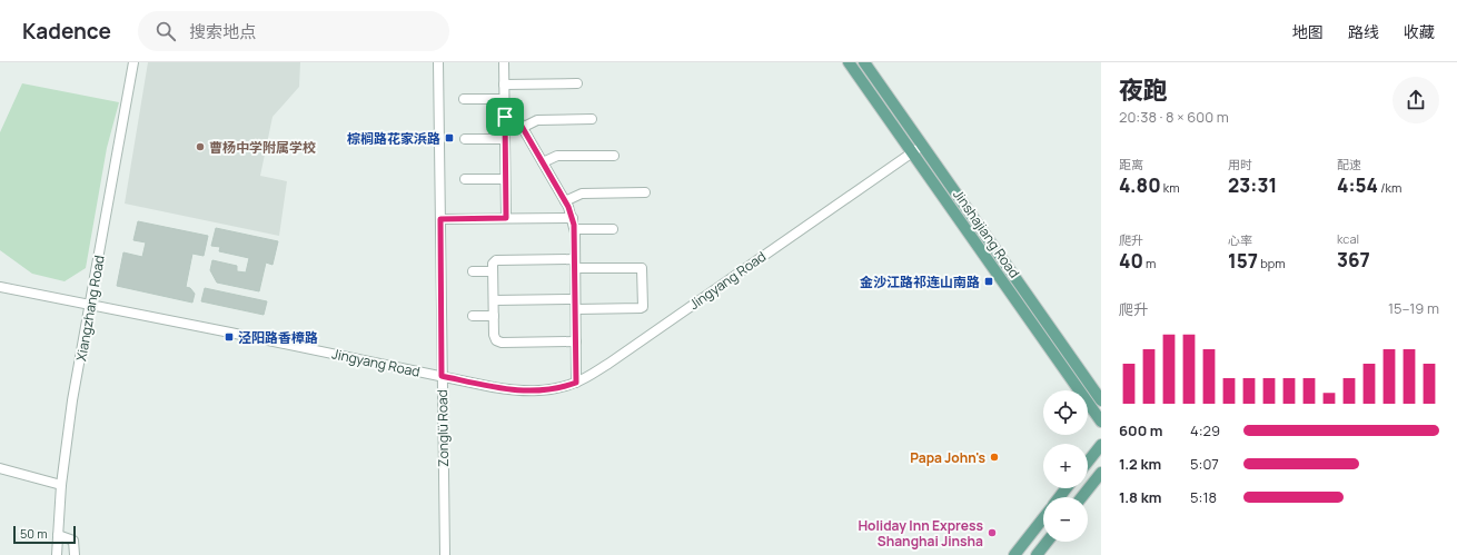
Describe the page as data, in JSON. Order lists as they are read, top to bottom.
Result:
{
  "streets": {
    "main road": ["Jinshajiang Road"],
    "street": ["Jingyang Road", "Xiangzhang Road", "Zonglü Road"]
  },
  "crossings": [
    ["Jinshajiang Road", "Jingyang Road"],
    ["Jingyang Road", "Xiangzhang Road"],
    ["Jingyang Road", "Zonglü Road"]
  ],
  "places": {
    "transit": ["棕榈路花家浜路", "金沙江路祁连山南路", "泾阳路香樟路"],
    "other": ["曹杨中学附属学校", "Papa John's", "Holiday Inn Express Shanghai Jinsha"]
  },
  "scale_bar": "50 m",
  "page": {
    "header": "Kadence",
    "search": "搜索地点",
    "nav": ["地图", "路线", "收藏"],
    "heading": ["夜跑", "20:38 · 8 × 600 m"],
    "stats": [
      ["距离", "4.80 km"],
      ["用时", "23:31"],
      ["配速", "4:54 /km"],
      ["爬升", "40 m"],
      ["心率", "157 bpm"],
      ["kcal", "367"]
    ],
    "chart": ["爬升", "15–19 m"],
    "map_buttons": ["+", "−"],
    "list": [
      {
        "name": "600 m",
        "note": "4:29"
      },
      {
        "name": "1.2 km",
        "note": "5:07"
      },
      {
        "name": "1.8 km",
        "note": "5:18"
      }
    ],
    "scale": "50 m"
  }
}
